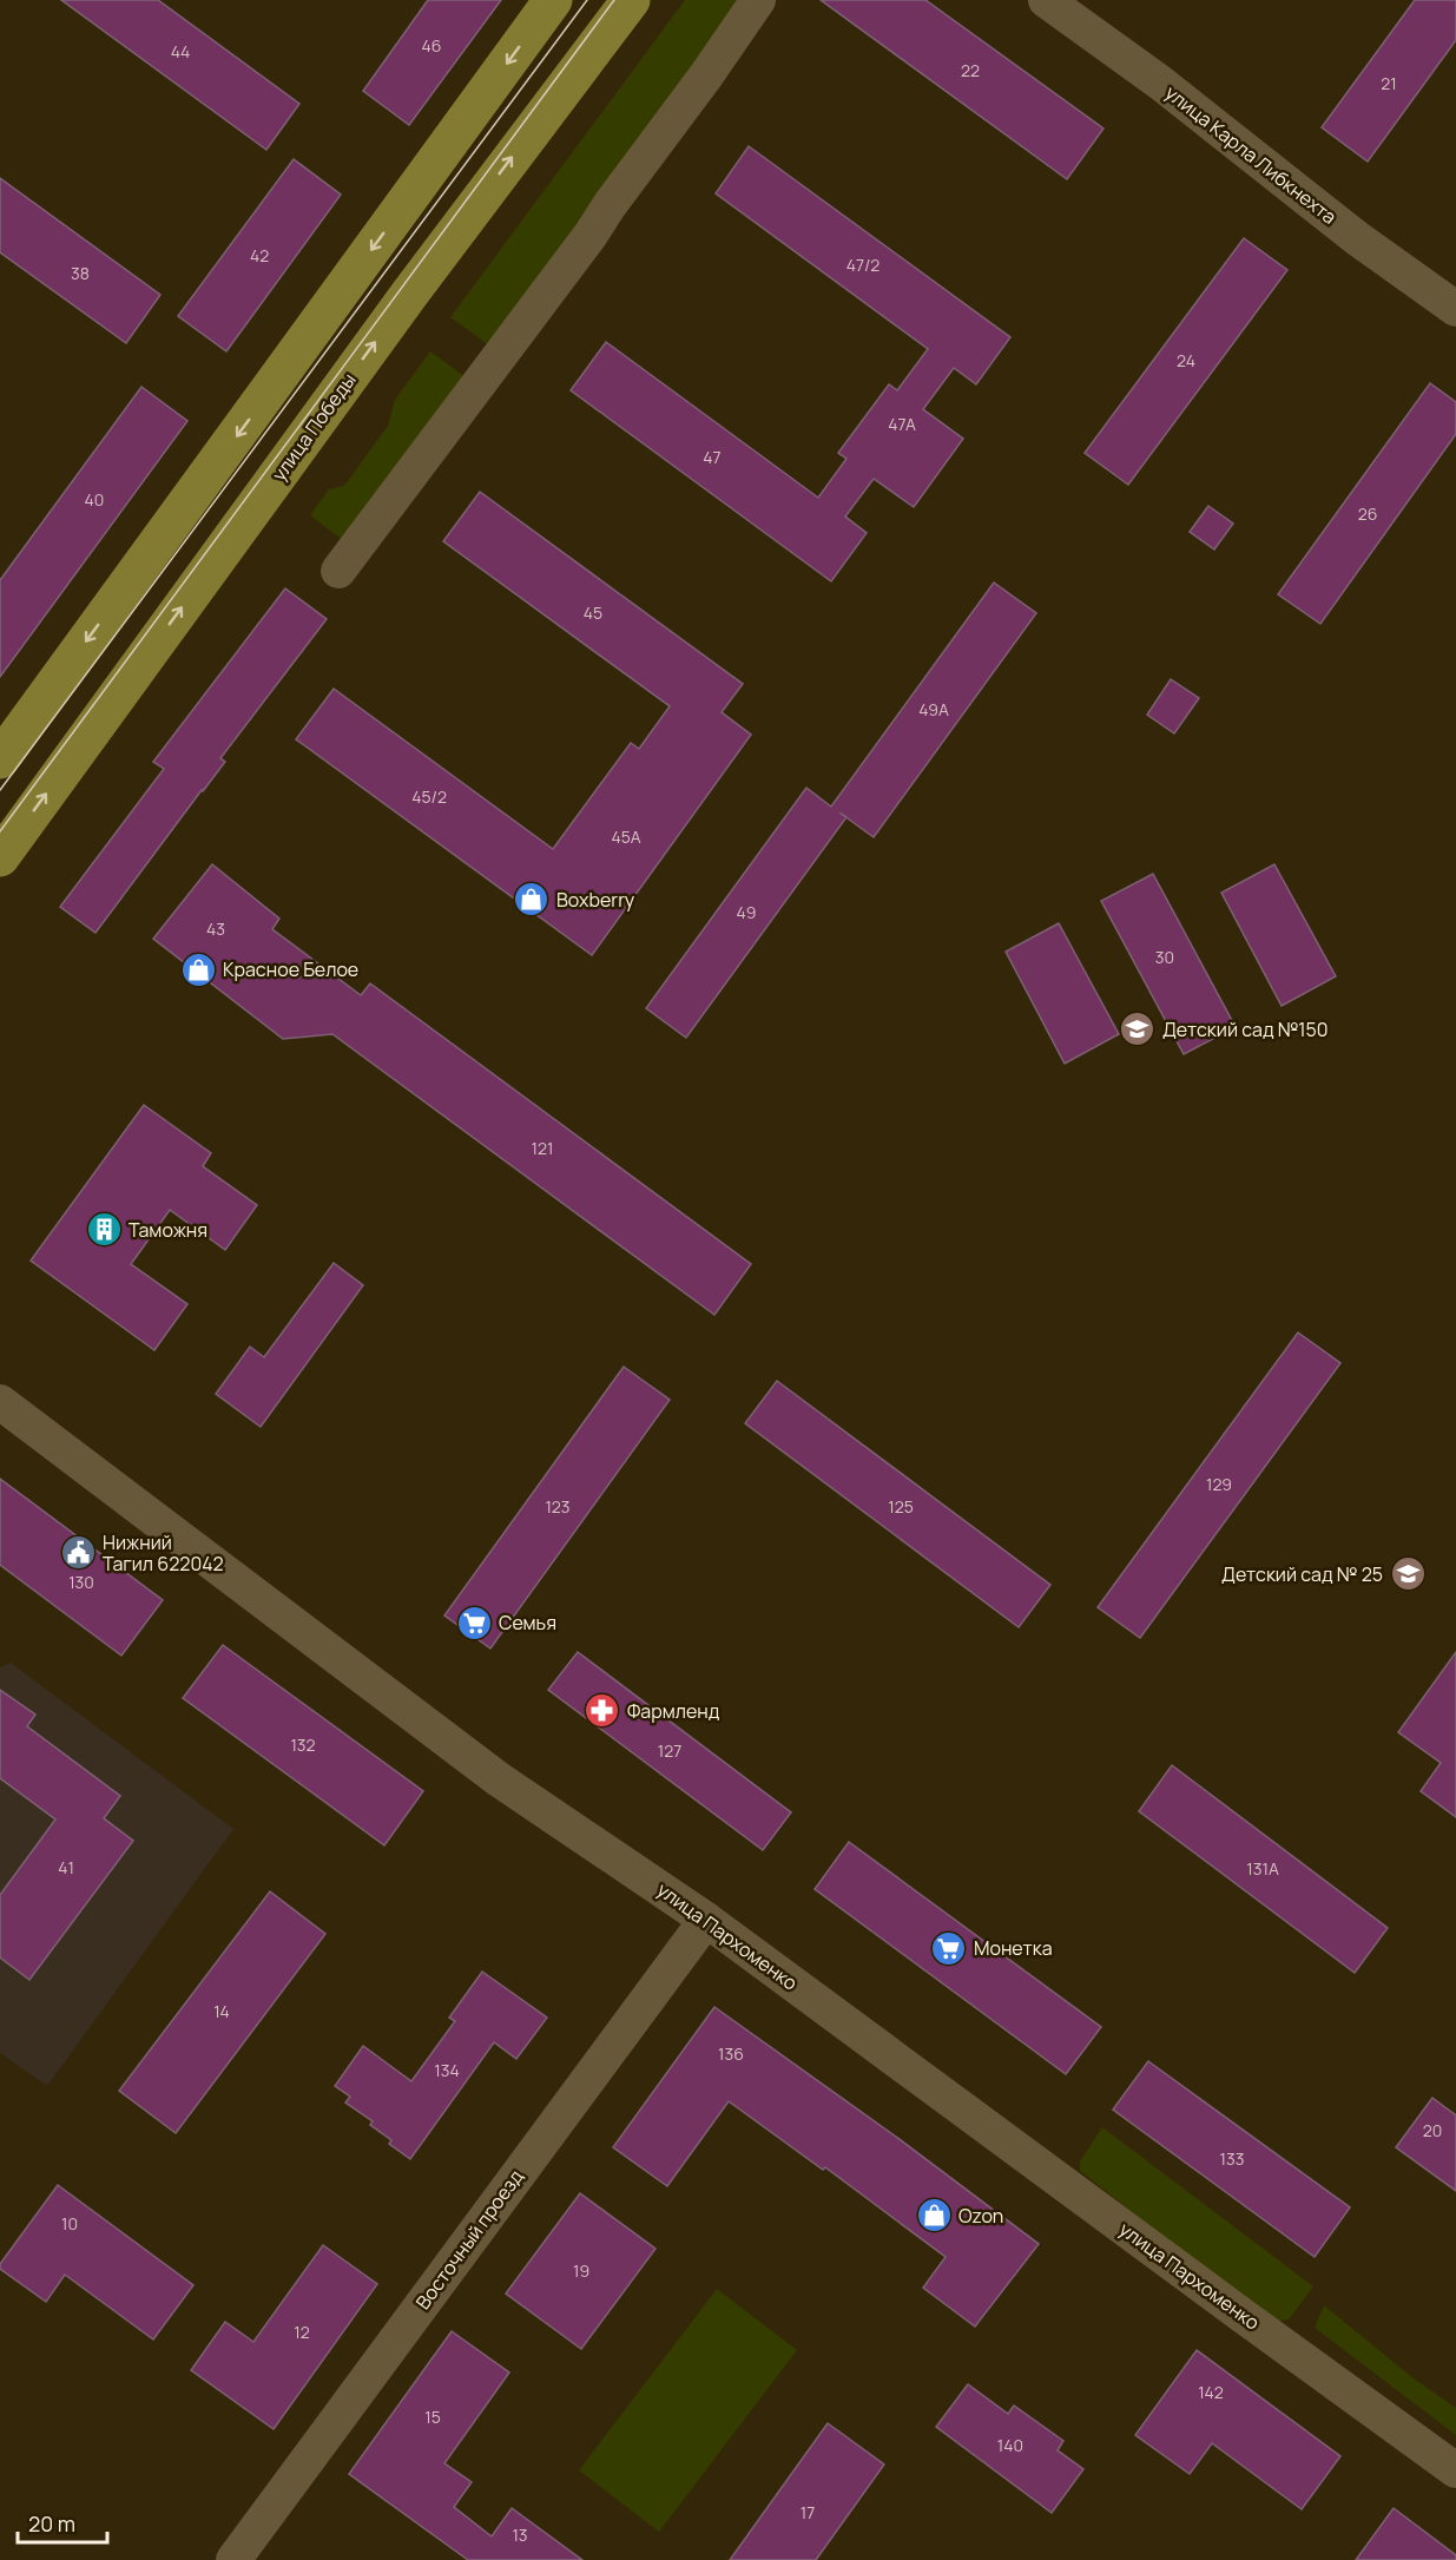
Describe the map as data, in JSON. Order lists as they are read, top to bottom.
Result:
{
  "streets": {
    "main road": ["улица Победы"],
    "street": ["улица Карла Либкнехта", "улица Пархоменко", "Восточный проезд"]
  },
  "crossings": [
    ["улица Пархоменко", "Восточный проезд"]
  ],
  "places": {
    "shop": ["Boxberry", "Красное Белое", "Ozon"],
    "school or university": ["Детский сад №150", "Детский сад № 25"],
    "building": ["Таможня"],
    "public building": ["Нижний Тагил 622042"],
    "supermarket": ["Семья", "Монетка"],
    "pharmacy": ["Фармленд"]
  },
  "house_numbers": [
    "46",
    "44",
    "22",
    "21",
    "42",
    "47/2",
    "38",
    "24",
    "47А",
    "47",
    "40",
    "26",
    "45",
    "49А",
    "45/2",
    "45А",
    "49",
    "43",
    "30",
    "121",
    "129",
    "123",
    "125",
    "130",
    "132",
    "127",
    "41",
    "131А",
    "14",
    "136",
    "134",
    "20",
    "133",
    "10",
    "19",
    "12",
    "142",
    "15",
    "140",
    "17",
    "13"
  ],
  "scale_bar": "20 m"
}
